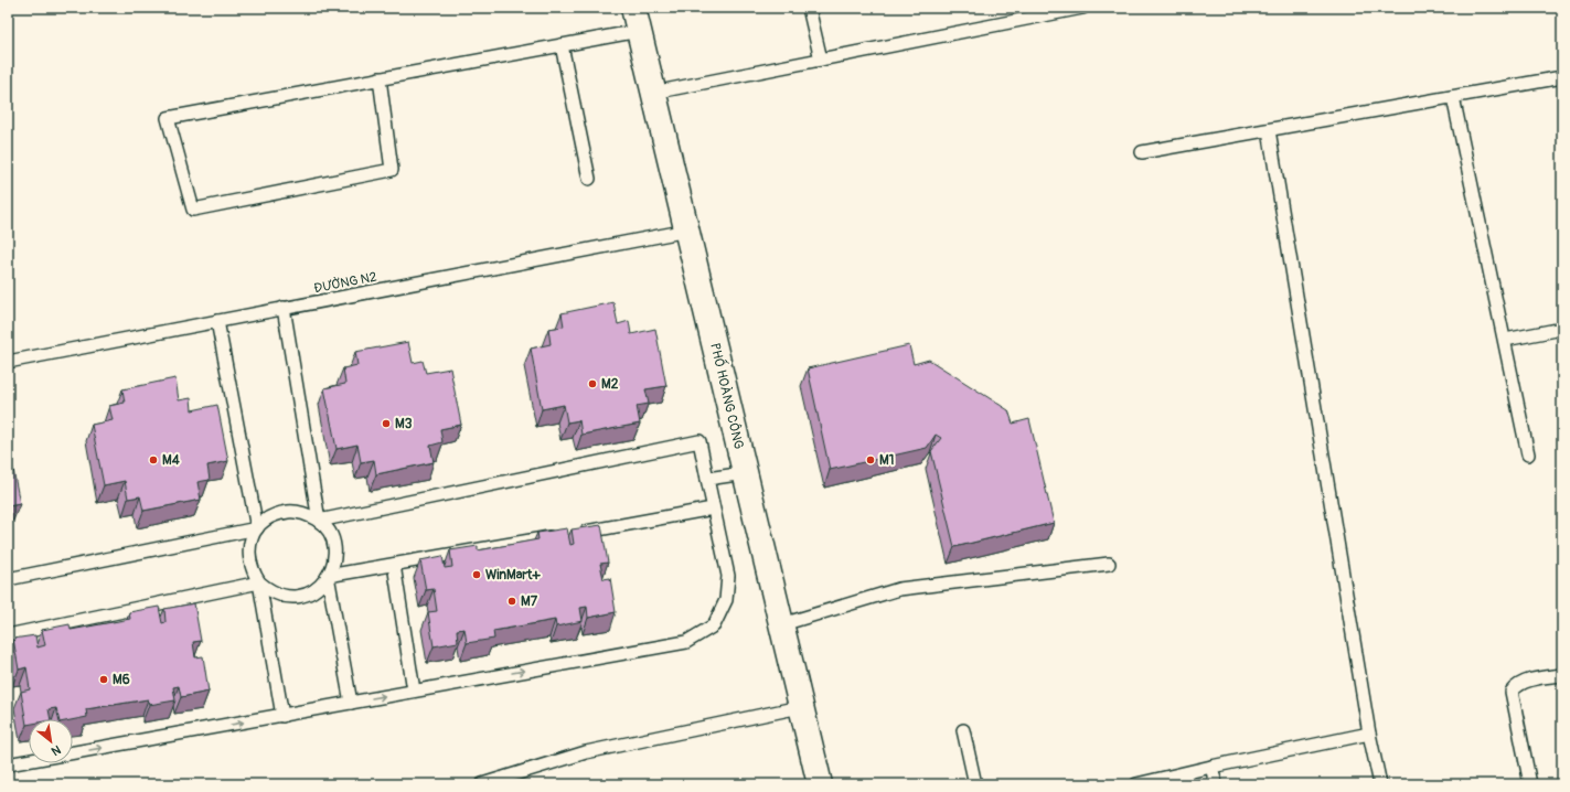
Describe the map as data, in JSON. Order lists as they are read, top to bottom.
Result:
{
  "streets": {
    "street": ["PHỐ HOÀNG CÔNG"],
    "lane": ["ĐƯỜNG N2"]
  },
  "crossings": [
    ["ĐƯỜNG N2", "PHỐ HOÀNG CÔNG"]
  ],
  "places": [
    "M2",
    "M3",
    "M4",
    "M1",
    "WinMart+",
    "M7",
    "M6"
  ],
  "north": "bottom right"
}
